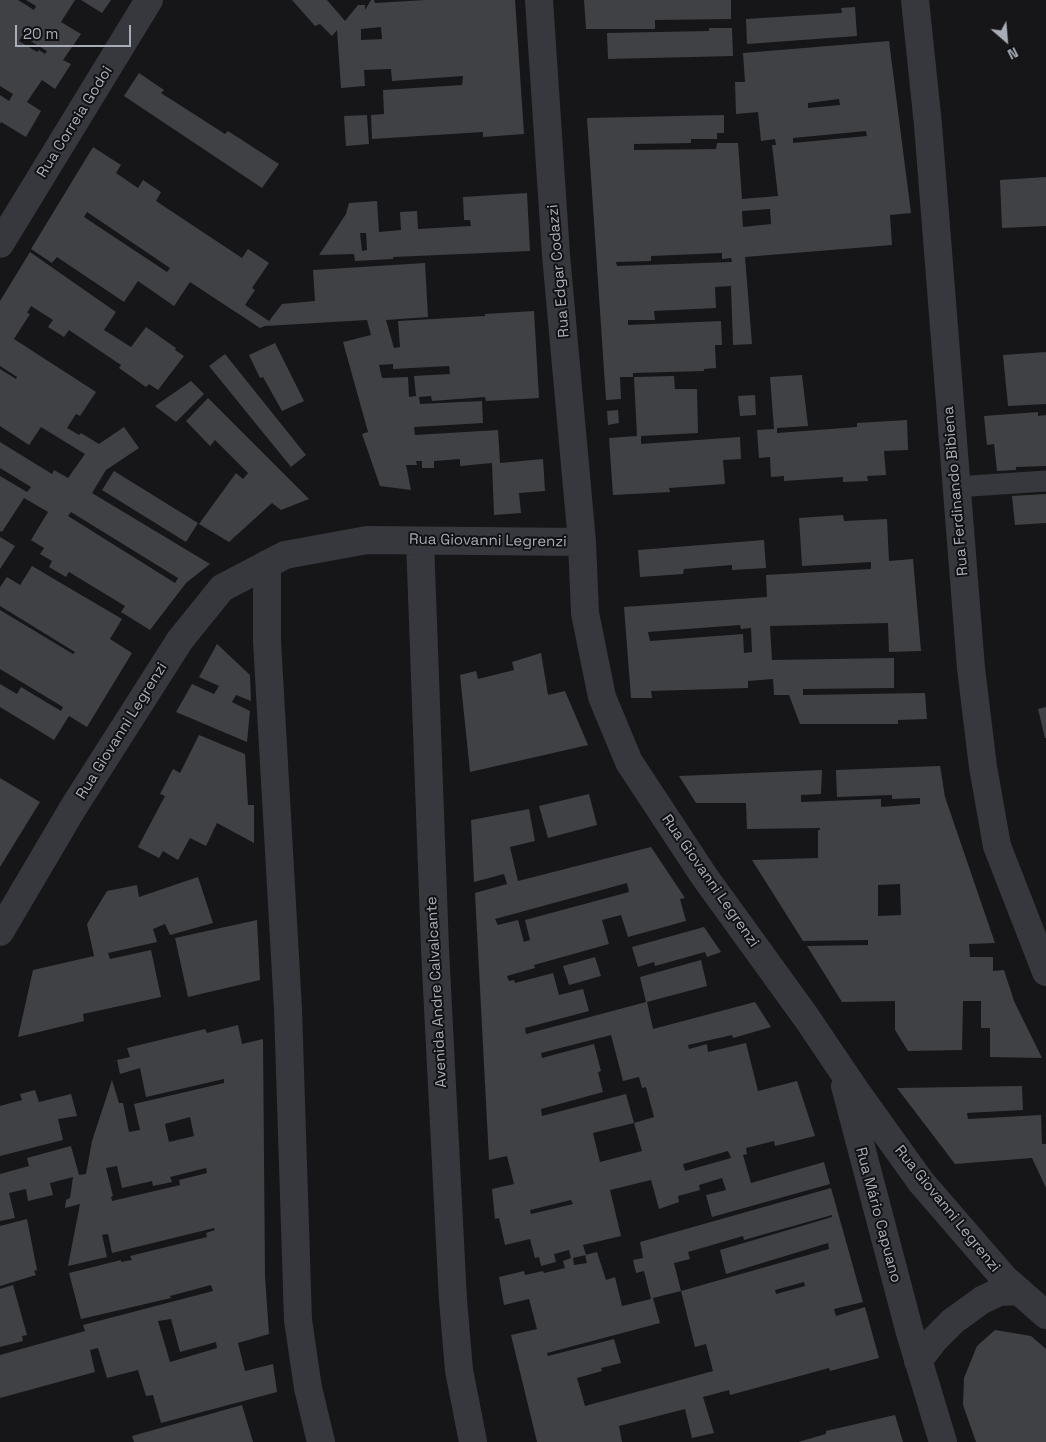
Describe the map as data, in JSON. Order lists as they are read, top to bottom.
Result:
{
  "streets": {
    "street": [
      "Rua Correia Godoi",
      "Rua Edgar Codazzi",
      "Rua Ferdinando Bibiena",
      "Rua Giovanni Legrenzi",
      "Avenida Andre Calvalcante",
      "Rua Mário Capuano"
    ]
  },
  "crossings": [
    ["Rua Edgar Codazzi", "Rua Giovanni Legrenzi"],
    ["Rua Giovanni Legrenzi", "Avenida Andre Calvalcante"],
    ["Rua Giovanni Legrenzi", "Rua Mário Capuano"]
  ],
  "scale_bar": "20 m",
  "north": "bottom right"
}
